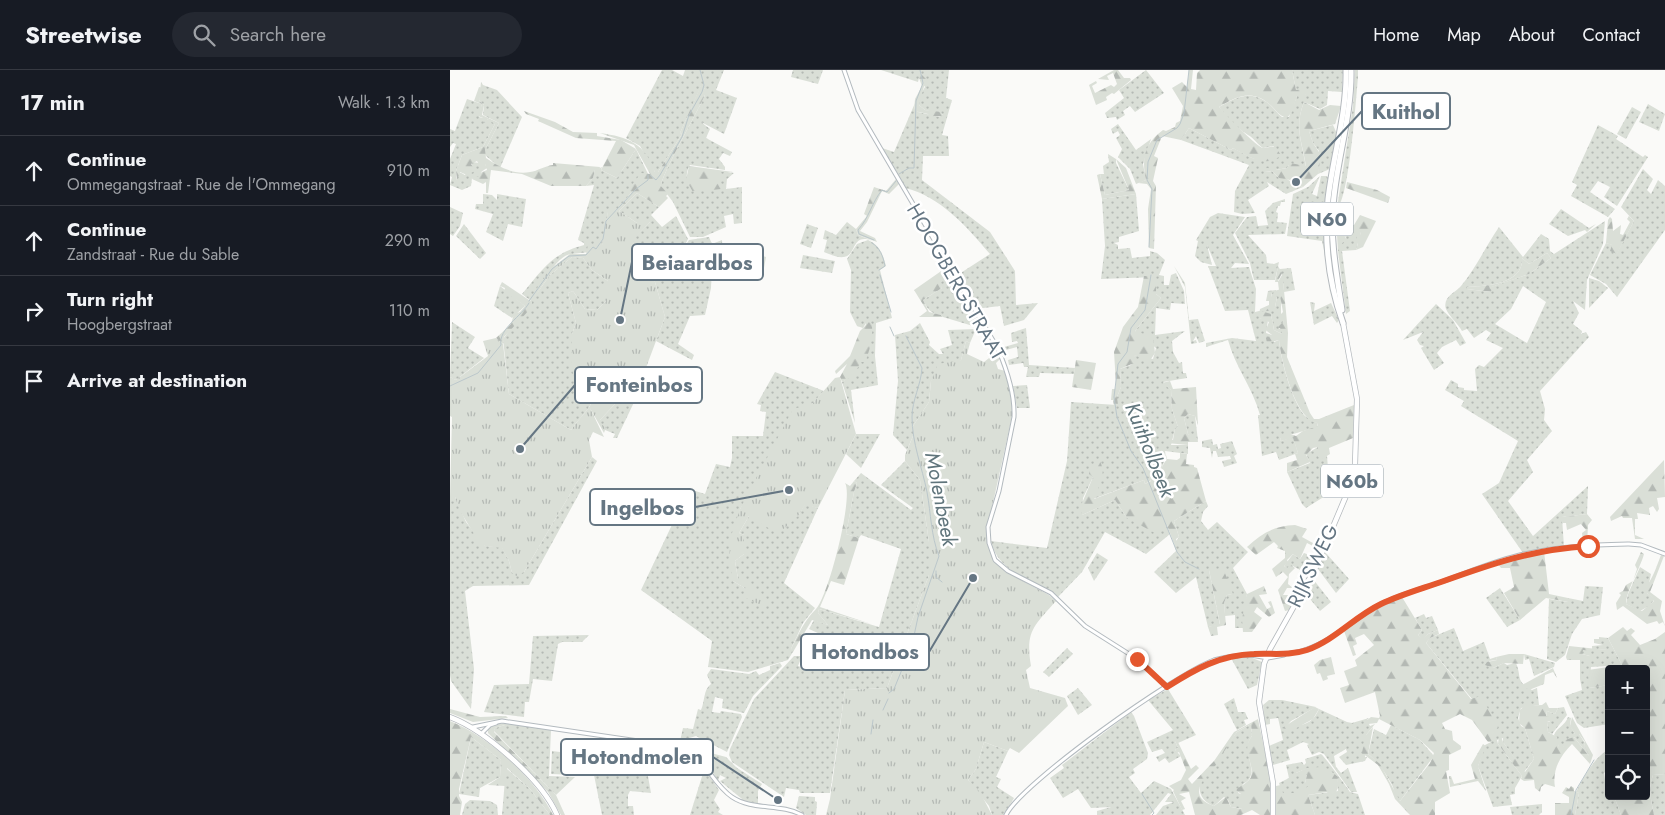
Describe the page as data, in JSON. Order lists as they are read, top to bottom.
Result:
{
  "streets": {
    "highway": ["N60", "RIJKSWEG"],
    "main road": ["HOOGBERGSTRAAT", "N60b"]
  },
  "crossings": [
    ["N60b", "RIJKSWEG"]
  ],
  "water": ["Kuitholbeek", "Molenbeek"],
  "places": [
    "Kuithol",
    "Beiaardbos",
    "Fonteinbos",
    "Ingelbos",
    "Hotondbos",
    "Hotondmolen"
  ],
  "page": {
    "header": "Streetwise",
    "search": "Search here",
    "nav": [
      "Home",
      "Map",
      "About",
      "Contact"
    ],
    "heading": ["17 min", "Walk · 1.3 km"],
    "list": [
      ["Continue", "Ommegangstraat - Rue de l'Ommegang", "910 m"],
      ["Continue", "Zandstraat - Rue du Sable", "290 m"],
      ["Turn right", "Hoogbergstraat", "110 m"],
      "Arrive at destination"
    ],
    "map_buttons": ["+", "−"]
  }
}
